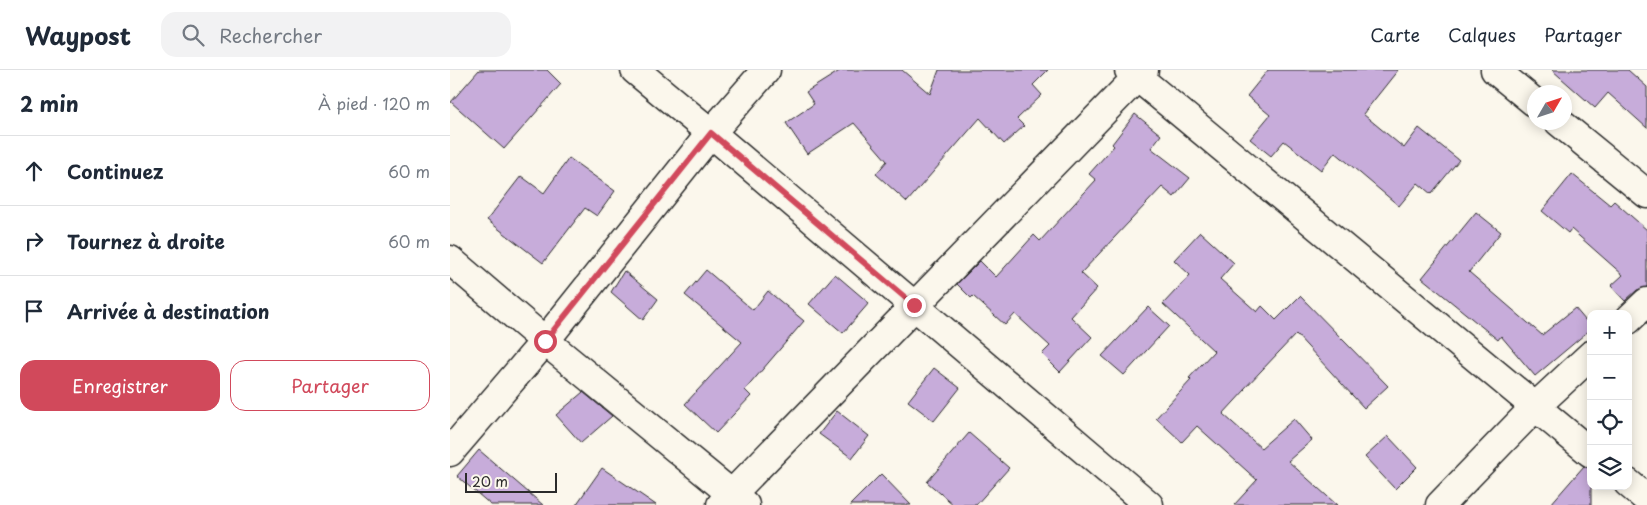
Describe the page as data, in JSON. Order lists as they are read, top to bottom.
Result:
{
  "scale_bar": "20 m",
  "north": "top right",
  "page": {
    "header": "Waypost",
    "search": "Rechercher",
    "nav": ["Carte", "Calques", "Partager"],
    "heading": ["2 min", "À pied · 120 m"],
    "list": [
      ["Continuez", "60 m"],
      ["Tournez à droite", "60 m"],
      "Arrivée à destination"
    ],
    "map_buttons": ["+", "−"],
    "buttons": ["Enregistrer", "Partager"],
    "scale": "20 m"
  }
}
